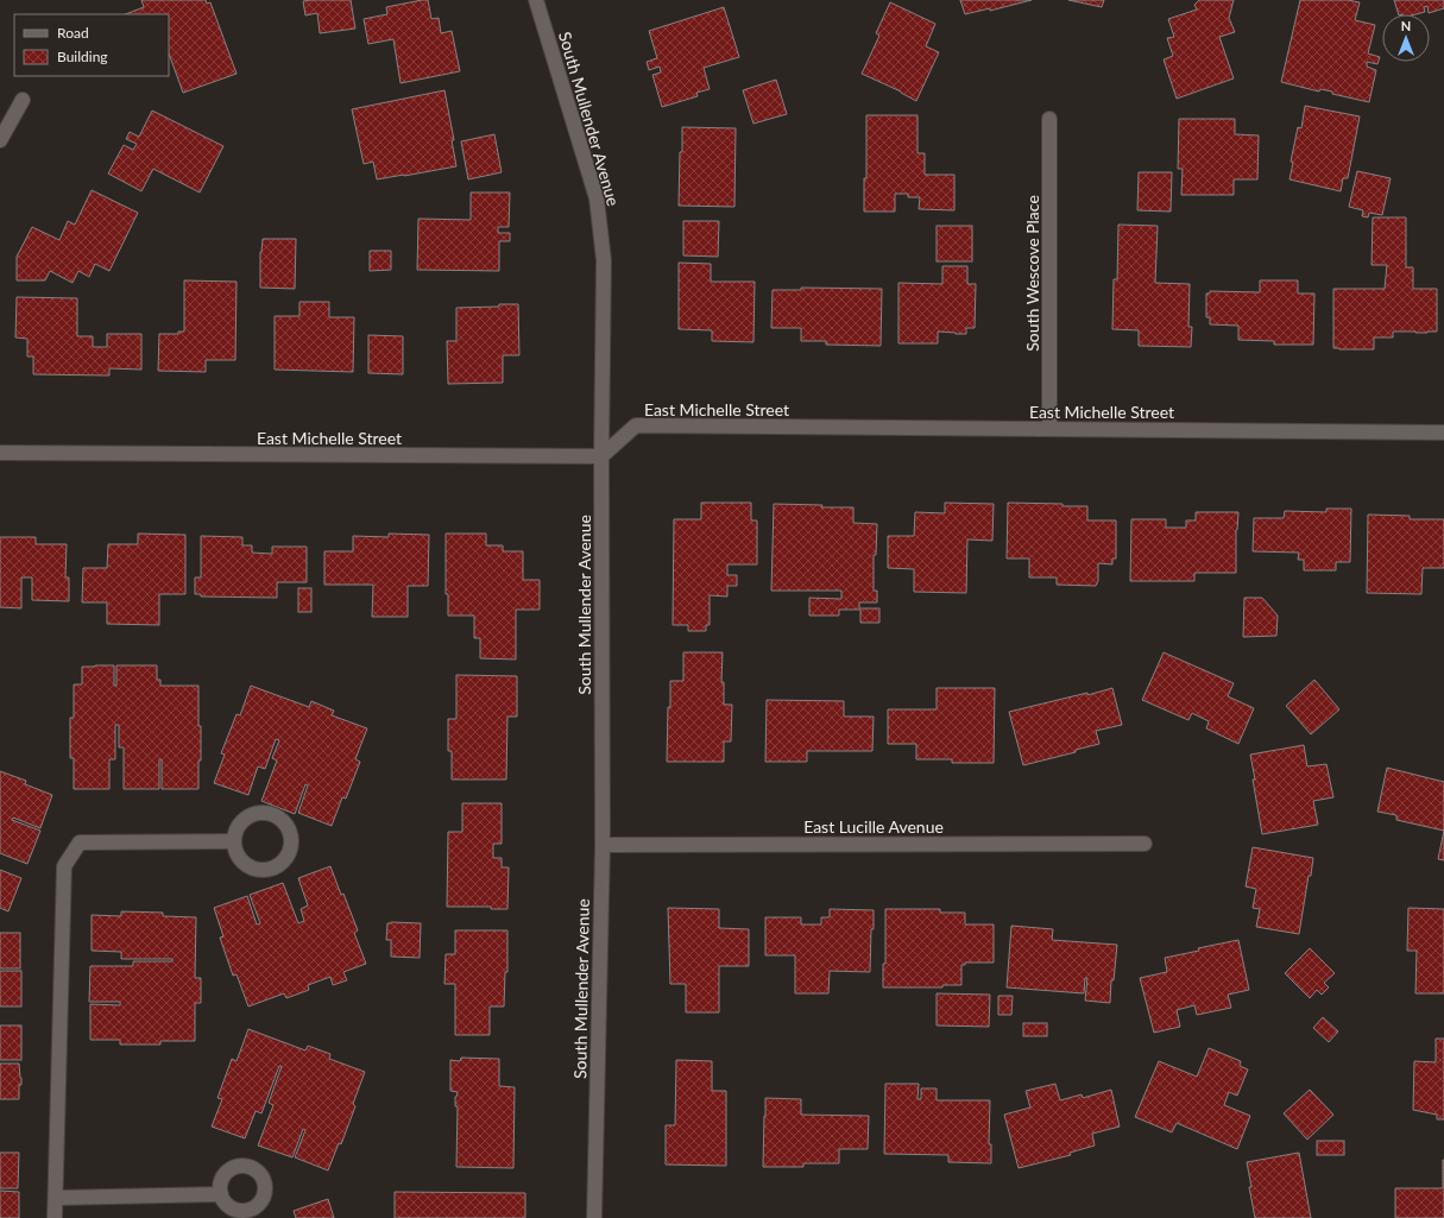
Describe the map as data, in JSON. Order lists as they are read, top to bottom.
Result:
{
  "streets": {
    "street": [
      "South Mullender Avenue",
      "South Wescove Place",
      "East Michelle Street",
      "East Lucille Avenue"
    ]
  },
  "crossings": [
    ["South Mullender Avenue", "East Michelle Street"],
    ["South Mullender Avenue", "East Lucille Avenue"],
    ["South Wescove Place", "East Michelle Street"]
  ],
  "legend": ["Road", "Building"],
  "north": "top"
}
